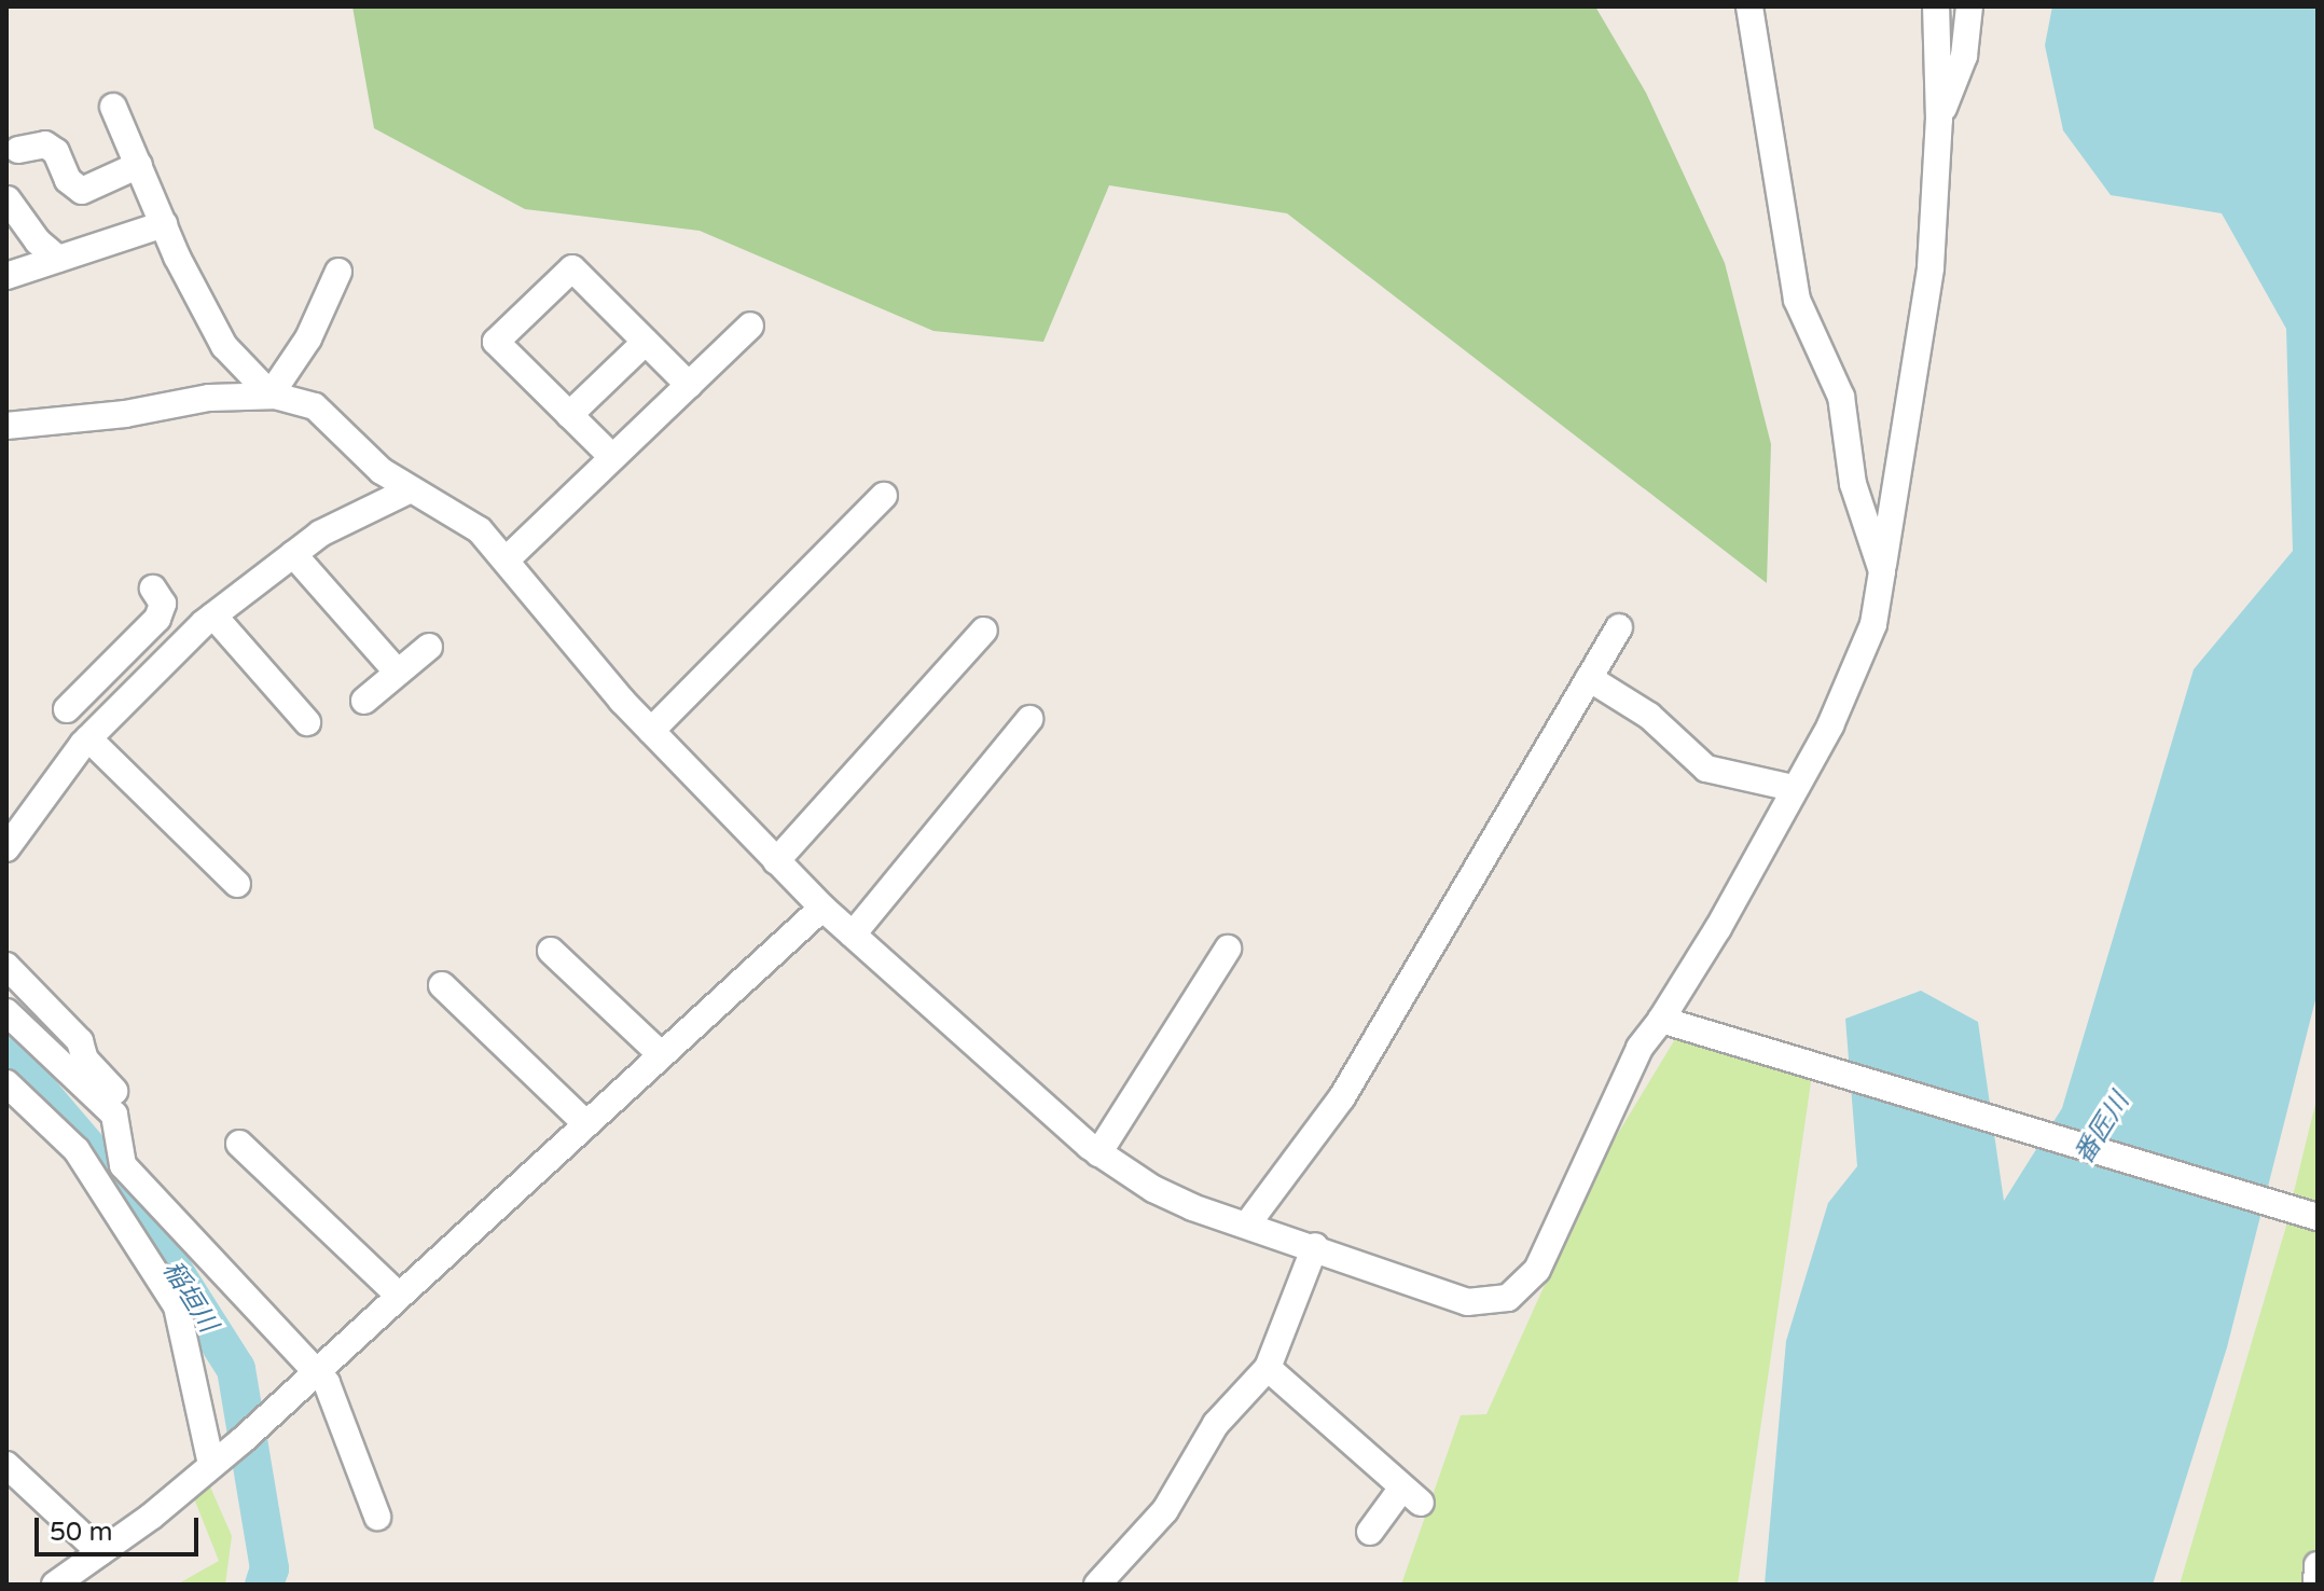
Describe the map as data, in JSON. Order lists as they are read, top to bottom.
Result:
{
  "water": ["番匠川", "稲垣川"],
  "scale_bar": "50 m"
}
